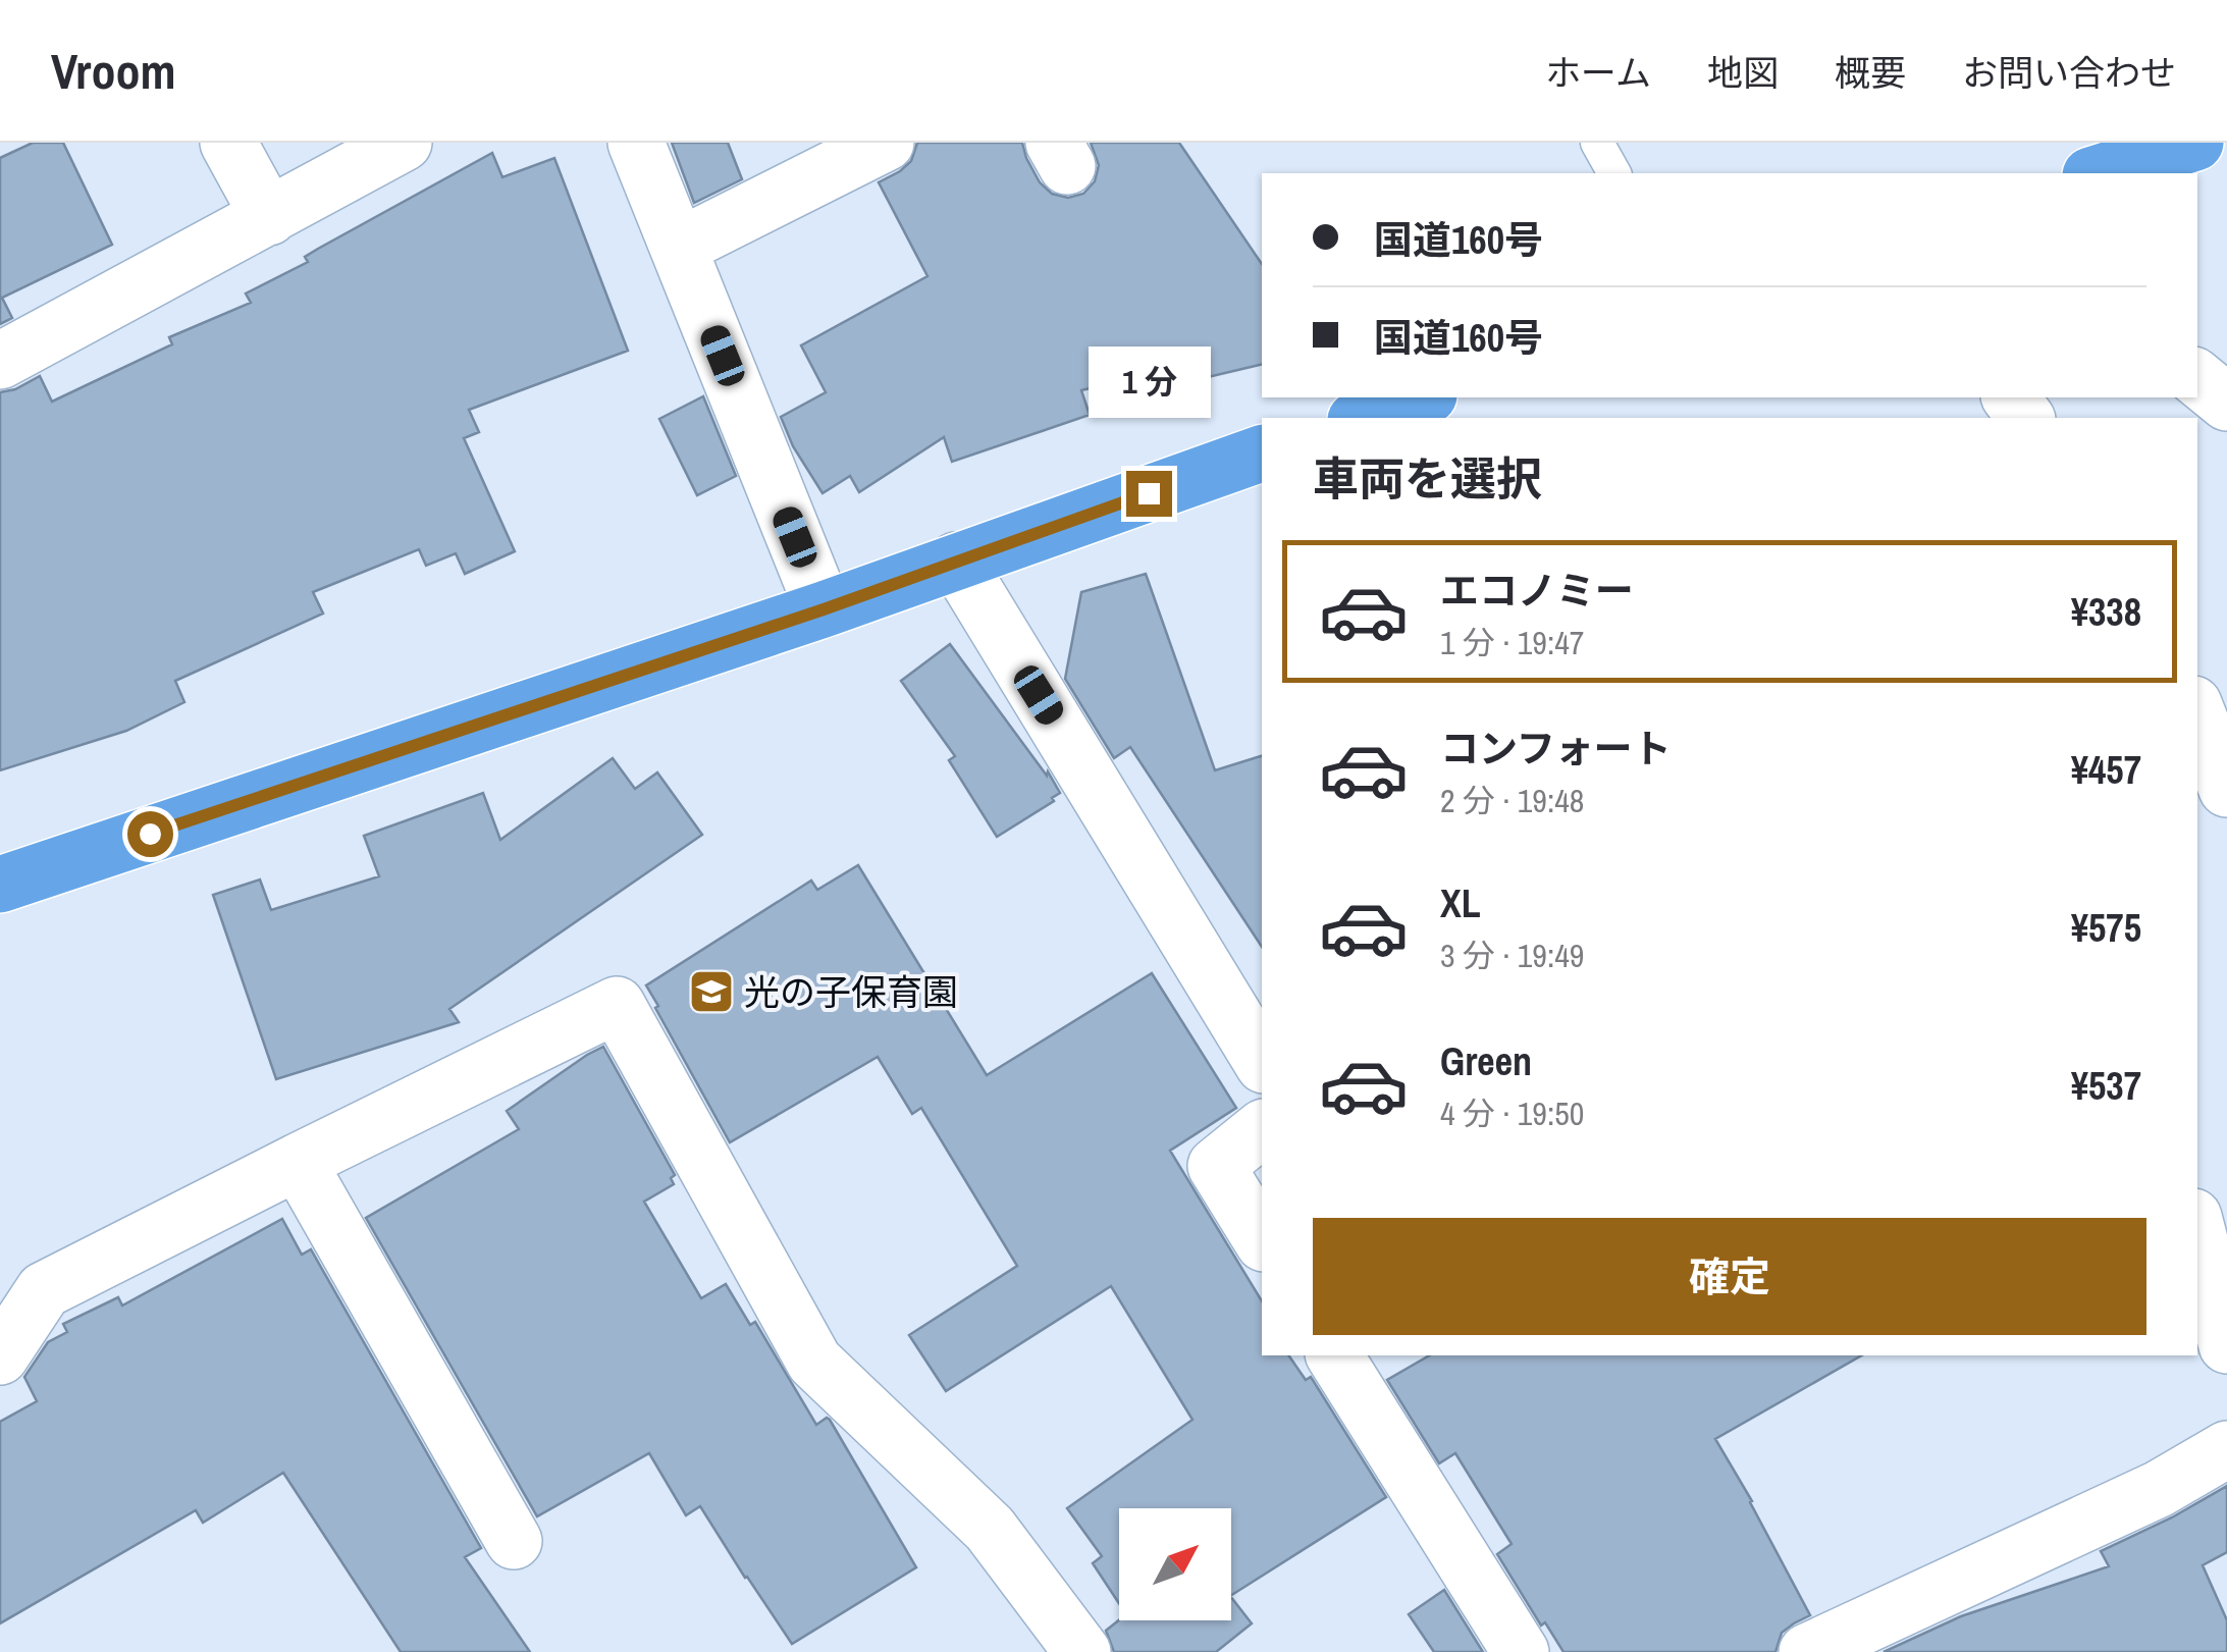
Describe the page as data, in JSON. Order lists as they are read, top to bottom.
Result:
{
  "places": {
    "school or university": ["光の子保育園"]
  },
  "north": "top right",
  "page": {
    "header": "Vroom",
    "nav": [
      "ホーム",
      "地図",
      "概要",
      "お問い合わせ"
    ],
    "banner": ["国道160号", "国道160号"],
    "bubble": "1 分",
    "heading": "車両を選択",
    "list": [
      {
        "name": "エコノミー",
        "note": "1 分 · 19:47",
        "value": "¥338"
      },
      {
        "name": "コンフォート",
        "note": "2 分 · 19:48",
        "value": "¥457"
      },
      {
        "name": "XL",
        "note": "3 分 · 19:49",
        "value": "¥575"
      },
      {
        "name": "Green",
        "note": "4 分 · 19:50",
        "value": "¥537"
      }
    ],
    "buttons": "確定"
  }
}
